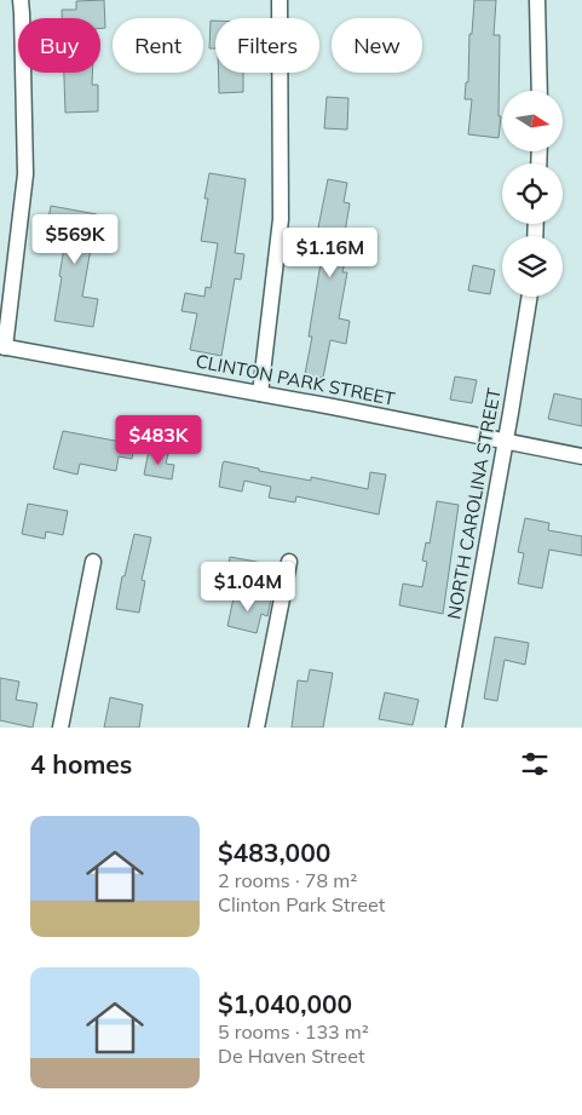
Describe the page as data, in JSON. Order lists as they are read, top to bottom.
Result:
{
  "streets": {
    "street": ["CLINTON PARK STREET", "NORTH CAROLINA STREET"]
  },
  "crossings": [
    ["CLINTON PARK STREET", "NORTH CAROLINA STREET"]
  ],
  "north": "right",
  "page": {
    "chip": [
      "Buy",
      "Rent",
      "Filters",
      "New"
    ],
    "price": [
      "$569K",
      "$1.16M",
      "$483K",
      "$1.04M"
    ],
    "heading": "4 homes",
    "list": [
      {
        "name": "$483,000",
        "note": "2 rooms · 78 m² · Clinton Park Street"
      },
      {
        "name": "$1,040,000",
        "note": "5 rooms · 133 m² · De Haven Street"
      }
    ]
  }
}
